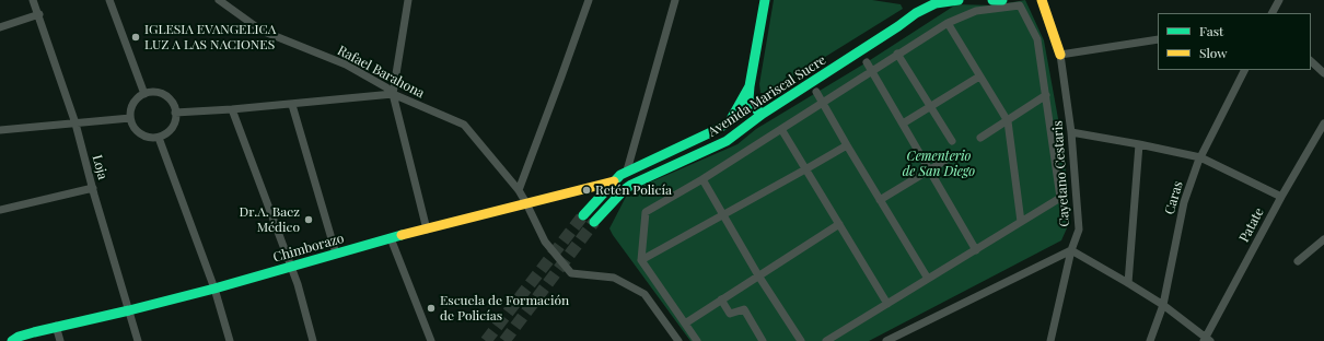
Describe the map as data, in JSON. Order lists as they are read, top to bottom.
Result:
{
  "streets": {
    "main road": ["Avenida Mariscal Sucre", "Chimborazo"],
    "street": [
      "Rafael Barahona",
      "Loja",
      "Cayetano Cestaris",
      "Caras",
      "Patate"
    ]
  },
  "crossings": [
    ["Rafael Barahona", "Chimborazo"],
    ["Avenida Mariscal Sucre", "Chimborazo"],
    ["Loja", "Chimborazo"]
  ],
  "parks": ["Cementerio de San Diego"],
  "places": [
    "IGLESIA EVANGELICA LUZ A LAS NACIONES",
    "Retén Policía",
    "Dr.A. Baez Médico",
    "Escuela de Formación de Policías"
  ],
  "legend": ["Fast", "Slow"]
}
